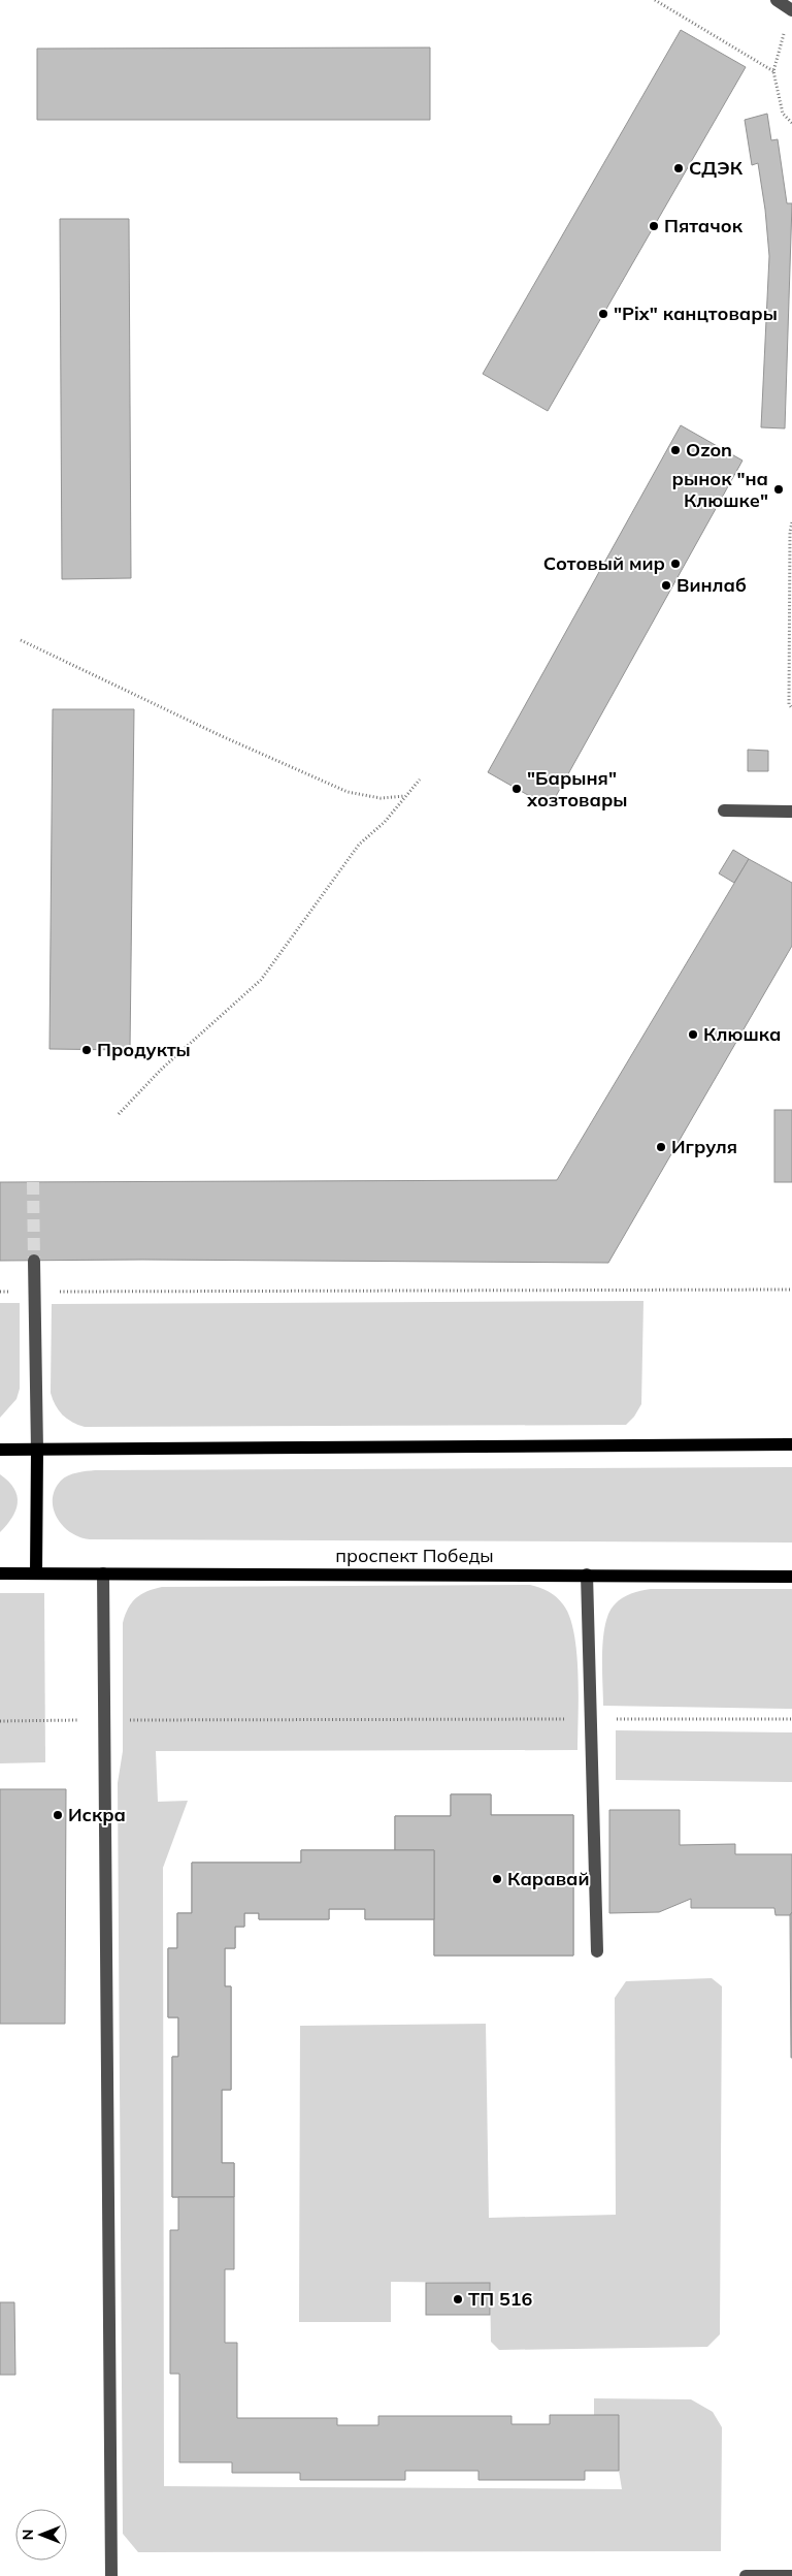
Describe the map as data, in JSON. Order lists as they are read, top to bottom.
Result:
{
  "streets": {
    "main road": ["проспект Победы"]
  },
  "places": [
    "СДЭК",
    "Пятачок",
    "\"Pix\" канцтовары",
    "Ozon",
    "рынок \"на Клюшке\"",
    "Сотовый мир",
    "Винлаб",
    "\"Барыня\" хозтовары",
    "Клюшка",
    "Продукты",
    "Игруля",
    "Искра",
    "Каравай",
    "ТП 516"
  ],
  "north": "left"
}
